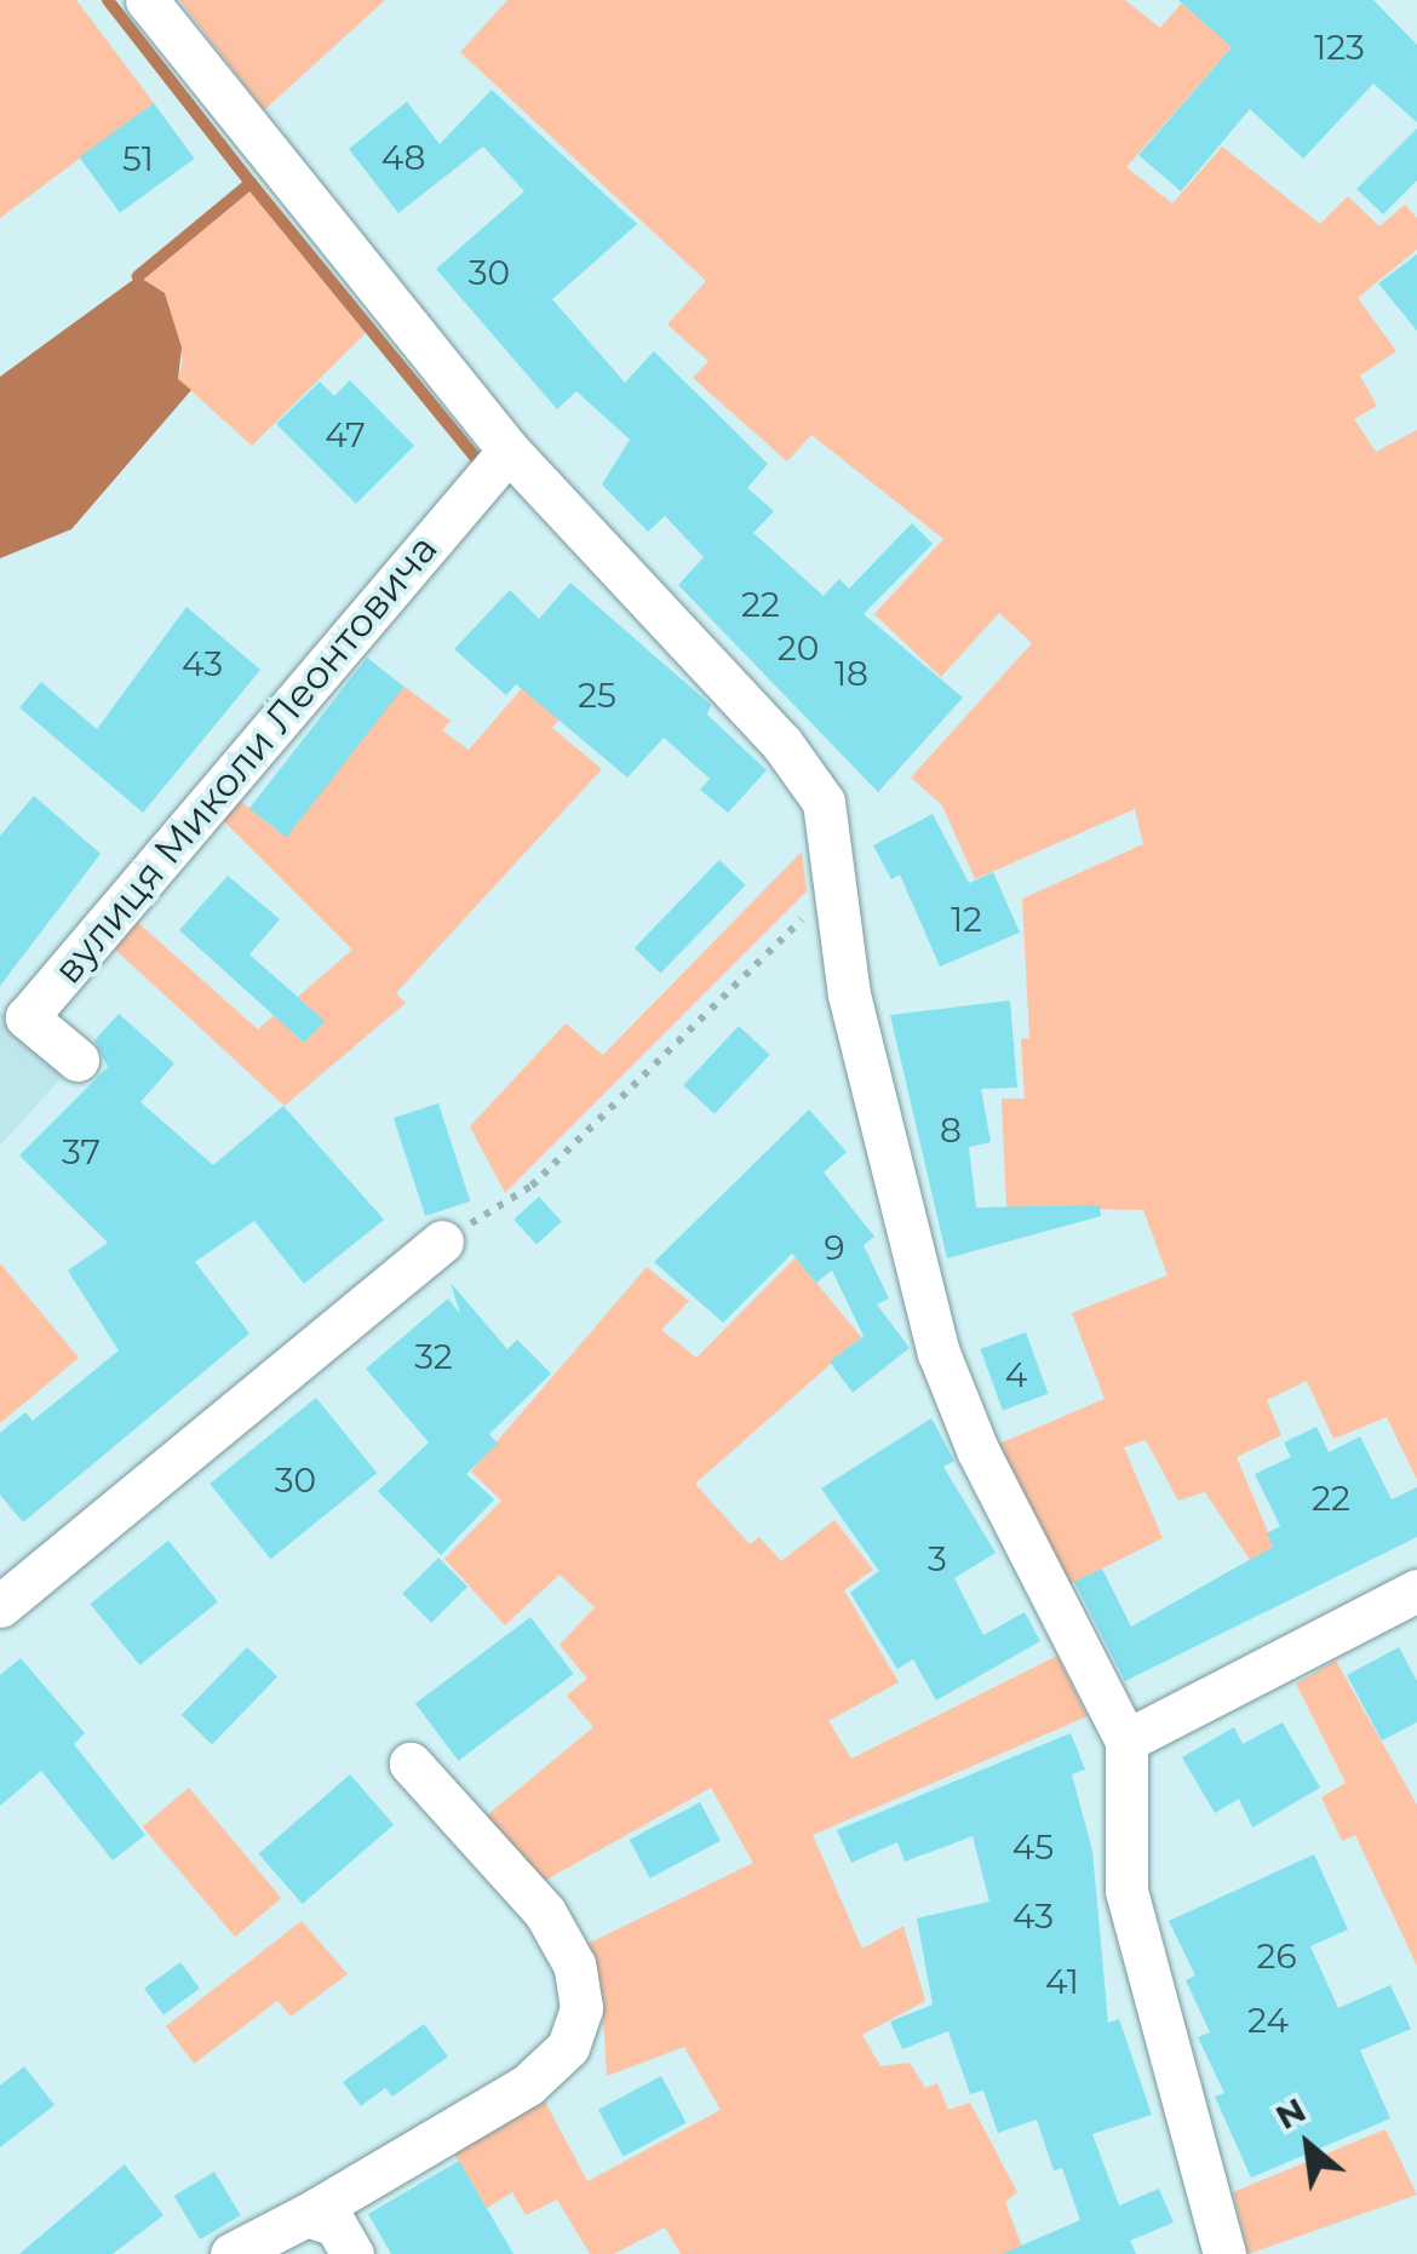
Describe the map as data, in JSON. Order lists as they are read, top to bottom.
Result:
{
  "streets": {
    "street": ["вулиця Миколи Леонтовича"]
  },
  "house_numbers": [
    "123",
    "48",
    "51",
    "30",
    "47",
    "22",
    "20",
    "43",
    "18",
    "25",
    "12",
    "8",
    "37",
    "9",
    "32",
    "4",
    "30",
    "22",
    "3",
    "45",
    "43",
    "26",
    "41",
    "24"
  ],
  "north": "top left"
}
